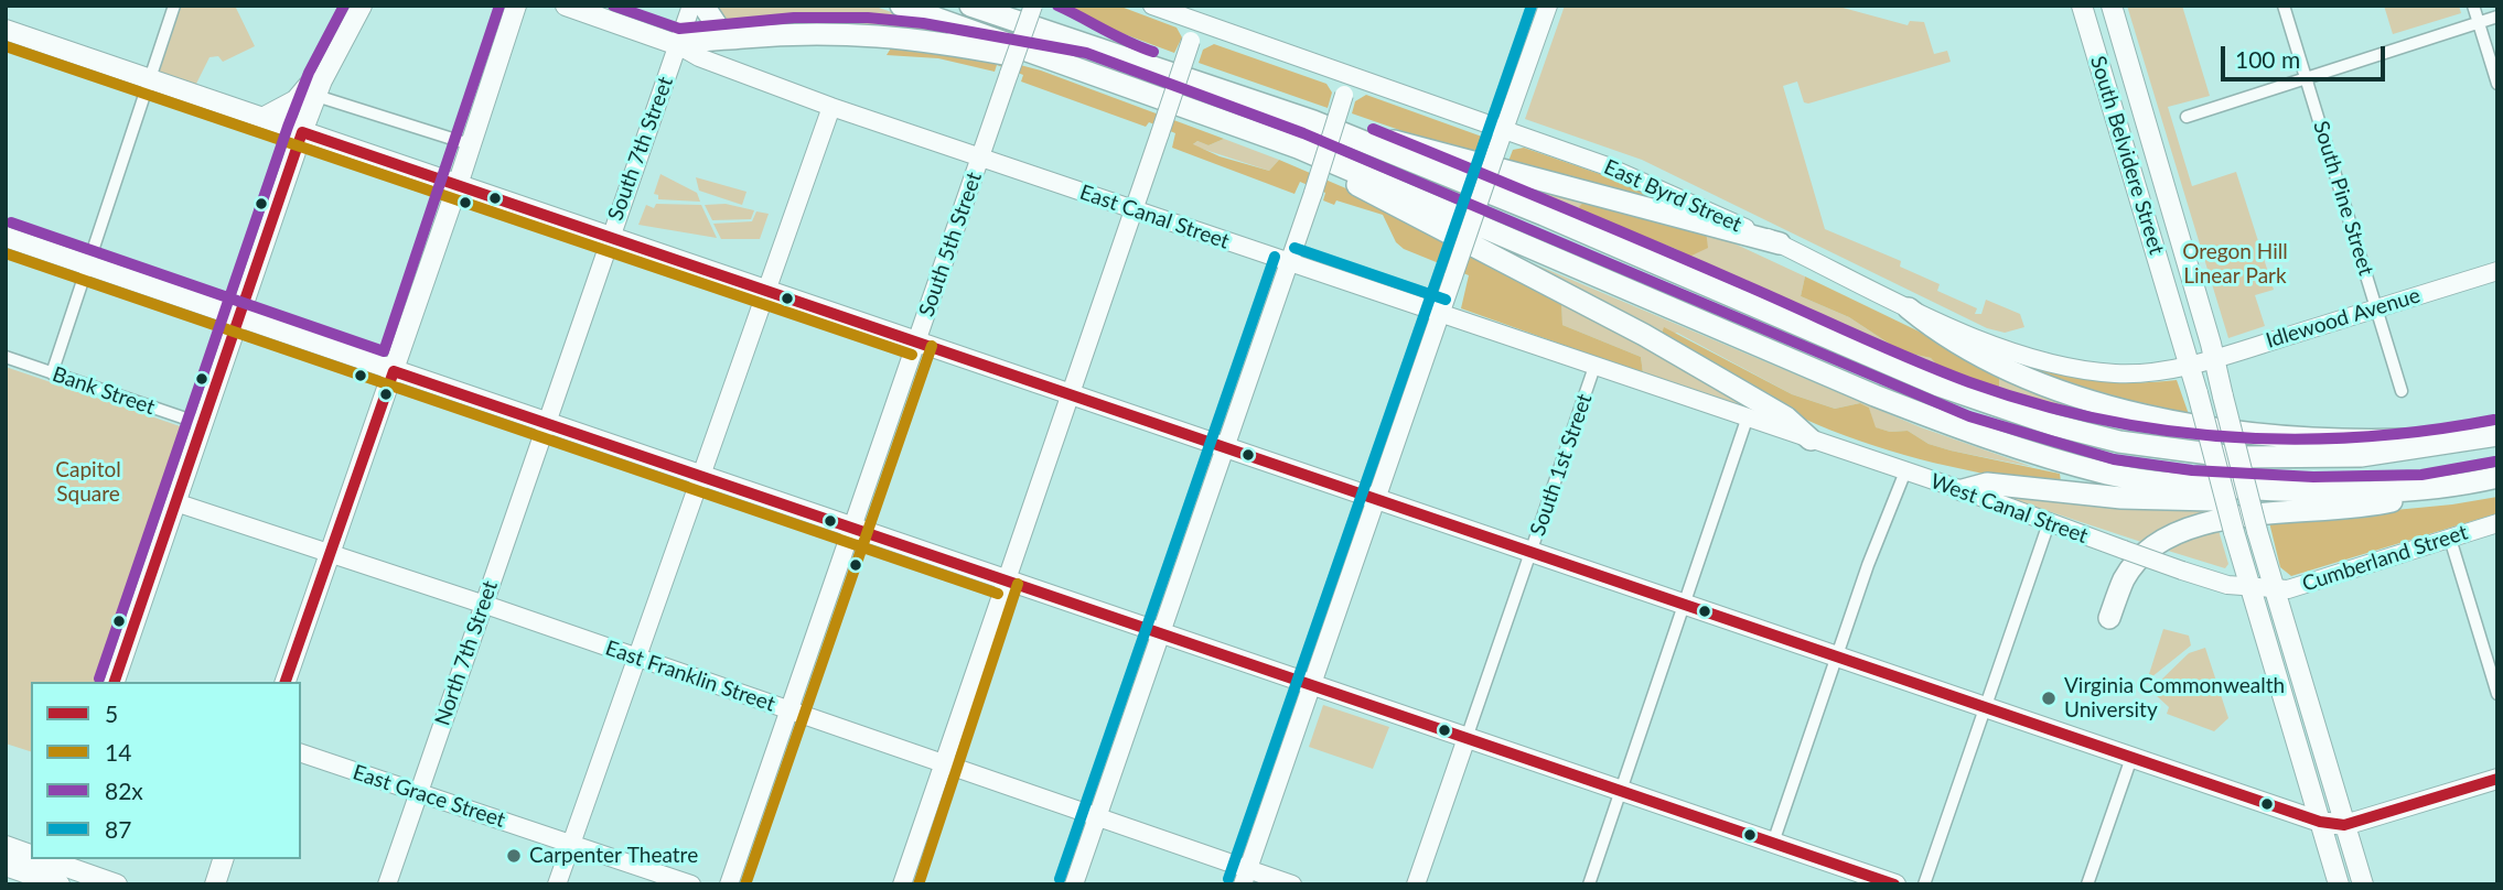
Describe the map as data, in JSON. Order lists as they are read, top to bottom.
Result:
{
  "streets": {
    "main road": ["South Belvidere Street", "East Canal Street"],
    "street": [
      "South 7th Street",
      "East Byrd Street",
      "South Pine Street",
      "South 5th Street",
      "Idlewood Avenue",
      "Bank Street",
      "South 1st Street",
      "West Canal Street",
      "Cumberland Street",
      "North 7th Street",
      "East Franklin Street",
      "East Grace Street"
    ]
  },
  "crossings": [
    ["South 7th Street", "East Canal Street"],
    ["South 7th Street", "North 7th Street"],
    ["South Belvidere Street", "East Byrd Street"],
    ["South Belvidere Street", "Idlewood Avenue"],
    ["South Belvidere Street", "West Canal Street"],
    ["South Belvidere Street", "Cumberland Street"],
    ["East Byrd Street", "Idlewood Avenue"],
    ["South Pine Street", "Idlewood Avenue"],
    ["East Canal Street", "South 5th Street"],
    ["East Canal Street", "South 1st Street"],
    ["East Canal Street", "West Canal Street"],
    ["South 5th Street", "East Franklin Street"],
    ["West Canal Street", "Cumberland Street"],
    ["North 7th Street", "East Franklin Street"],
    ["North 7th Street", "East Grace Street"]
  ],
  "parks": ["Oregon Hill Linear Park", "Capitol Square"],
  "places": ["Virginia Commonwealth University", "Carpenter Theatre"],
  "lines": [
    "transit line 82x",
    "transit line 87",
    "transit line 14",
    "transit line 5"
  ],
  "legend": [
    "5",
    "14",
    "82x",
    "87"
  ],
  "scale_bar": "100 m"
}
